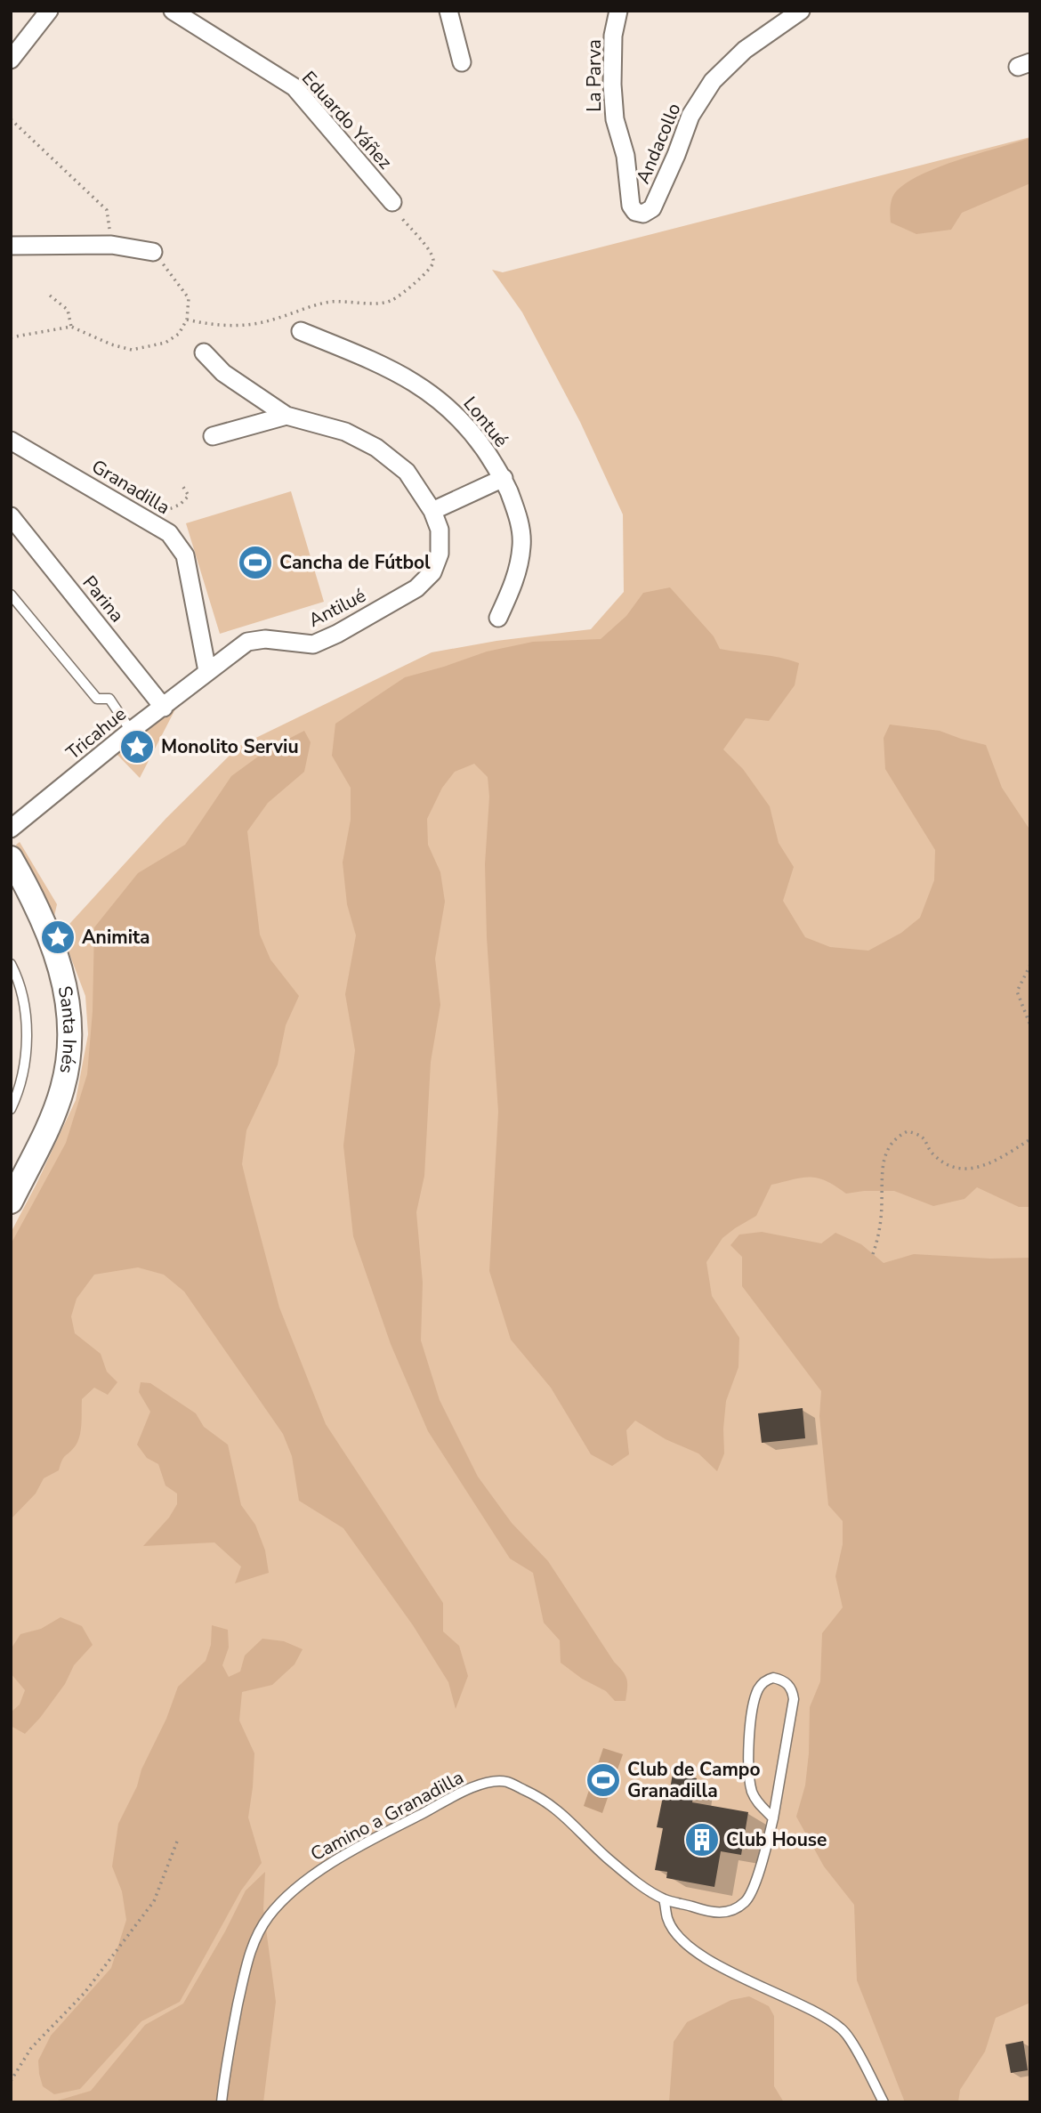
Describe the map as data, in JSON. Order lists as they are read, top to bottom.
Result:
{
  "streets": {
    "main road": ["Santa Inés"],
    "street": [
      "La Parva",
      "Eduardo Yáñez",
      "Andacollo",
      "Lontué",
      "Granadilla",
      "Parina",
      "Antilué",
      "Tricahue"
    ],
    "lane": ["Camino a Granadilla"]
  },
  "crossings": [
    ["La Parva", "Andacollo"],
    ["Granadilla", "Antilué"],
    ["Granadilla", "Tricahue"],
    ["Parina", "Tricahue"],
    ["Antilué", "Tricahue"]
  ],
  "places": {
    "sports": ["Cancha de Fútbol", "Club de Campo Granadilla"],
    "place": ["Monolito Serviu", "Animita"],
    "building": ["Club House"]
  }
}
